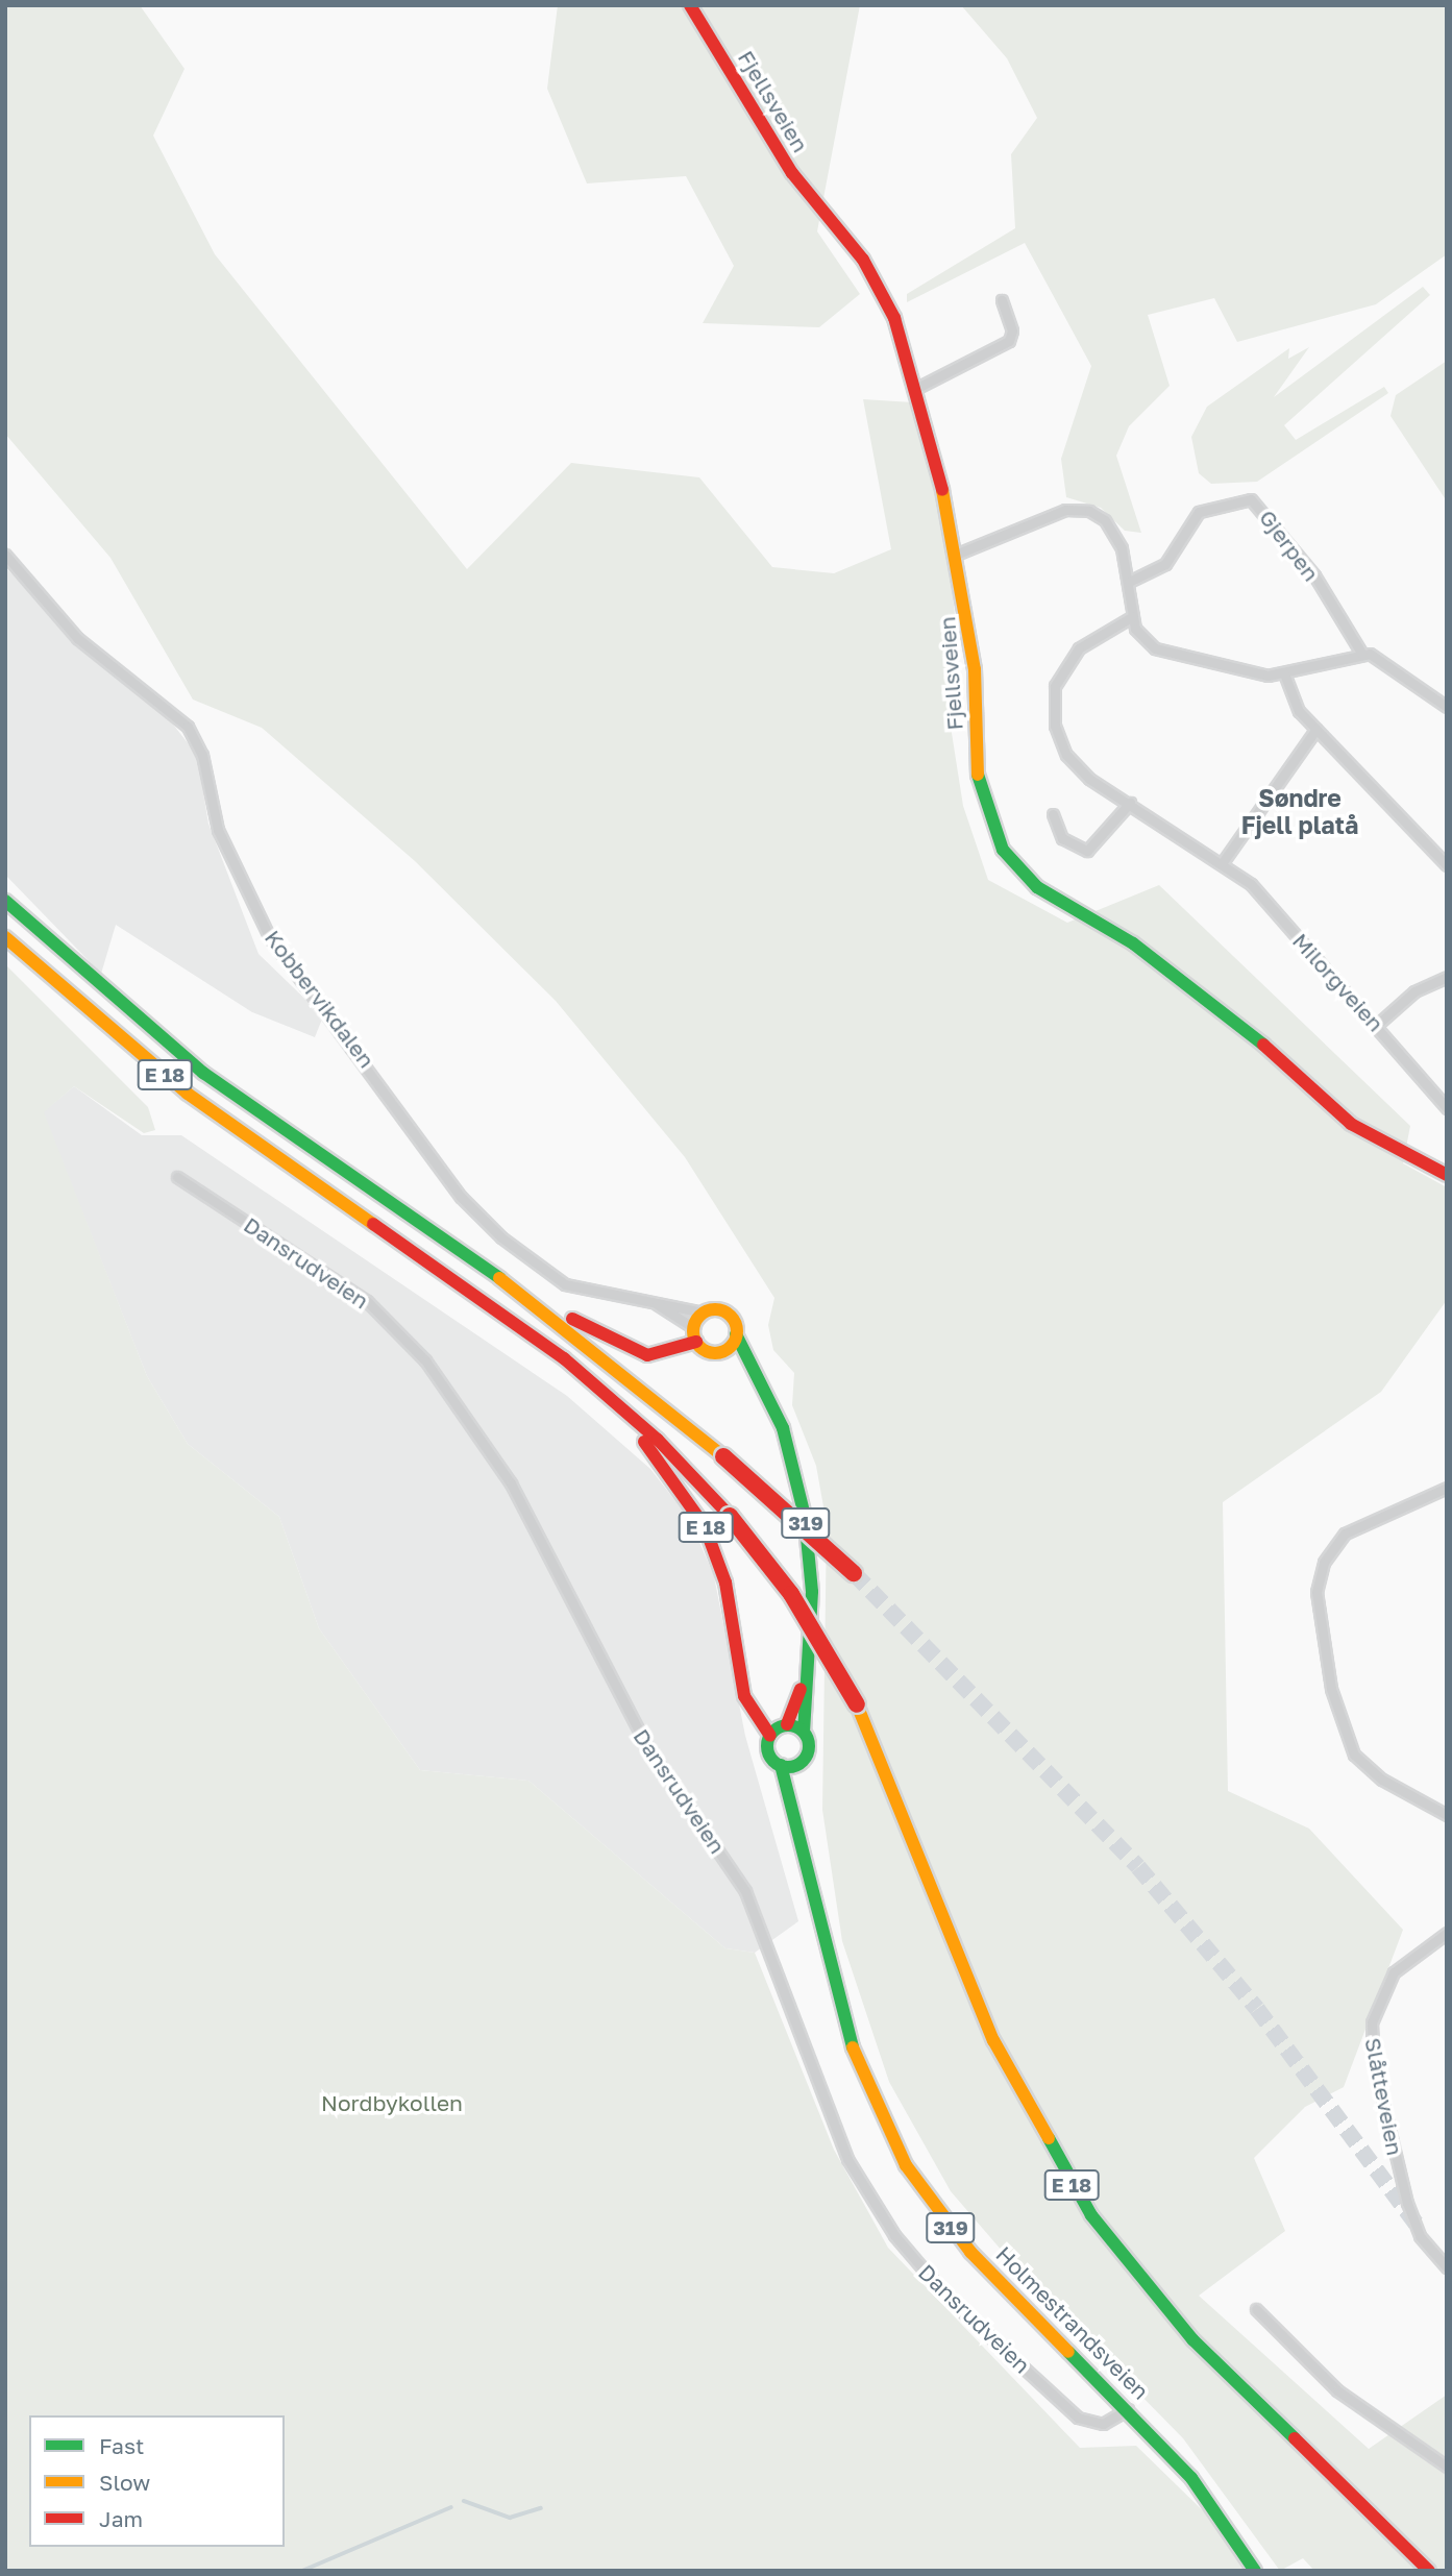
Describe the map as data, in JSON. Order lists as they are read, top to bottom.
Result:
{
  "streets": {
    "main road": [
      "Fjellsveien",
      "E 18",
      "319",
      "Holmestrandsveien"
    ],
    "street": [
      "Gjerpen",
      "Milorgveien",
      "Kobbervikdalen",
      "Dansrudveien",
      "Slåtteveien"
    ]
  },
  "crossings": [
    ["Kobbervikdalen", "E 18"],
    ["Kobbervikdalen", "319"],
    ["E 18", "319"],
    ["Dansrudveien", "Holmestrandsveien"],
    ["319", "Holmestrandsveien"]
  ],
  "districts": ["Søndre Fjell platå"],
  "parks": ["Nordbykollen"],
  "legend": ["Fast", "Slow", "Jam"]
}
